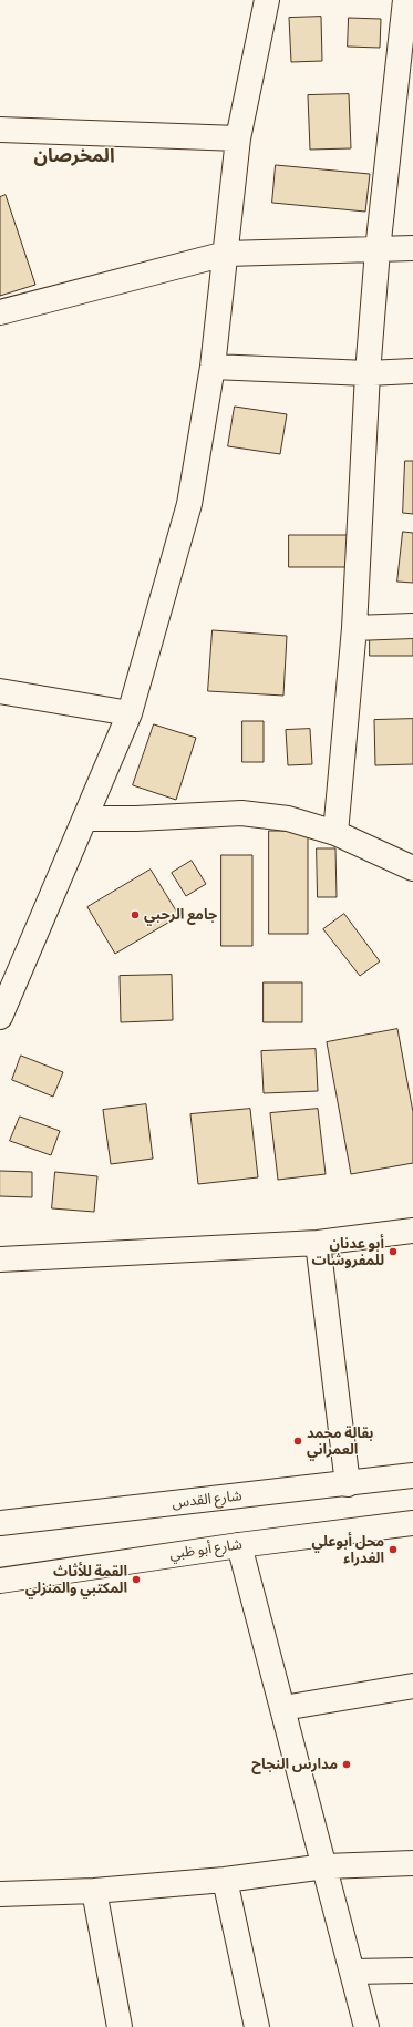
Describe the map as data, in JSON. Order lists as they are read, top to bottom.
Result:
{
  "streets": {
    "street": ["شارع القدس", "شارع أبو ظبي"]
  },
  "districts": ["المخرصان"],
  "places": [
    "جامع الرحبي",
    "أبو عدنان للمفروشات",
    "بقالة محمد العمراني",
    "محل أبوعلي الغدراء",
    "القمة للأثاث المكتبي والمنزلي",
    "مدارس النجاح"
  ]
}
